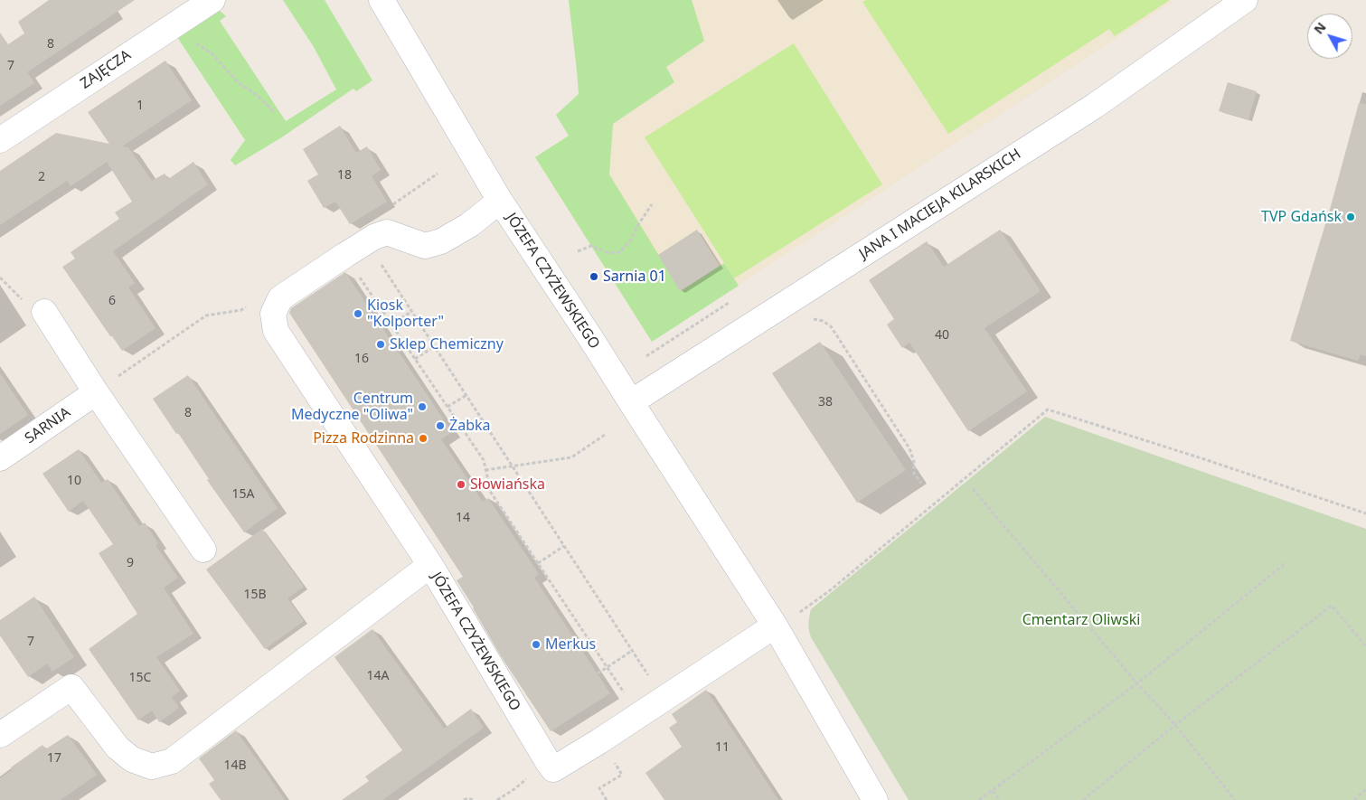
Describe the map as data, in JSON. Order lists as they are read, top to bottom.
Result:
{
  "streets": {
    "street": [
      "ZAJĘCZA",
      "JANA I MACIEJA KILARSKICH",
      "JÓZEFA CZYŻEWSKIEGO",
      "SARNIA"
    ]
  },
  "crossings": [
    ["JANA I MACIEJA KILARSKICH", "JÓZEFA CZYŻEWSKIEGO"]
  ],
  "parks": ["Cmentarz Oliwski"],
  "places": [
    "TVP Gdańsk",
    "Sarnia 01",
    "Kiosk \"Kolporter\"",
    "Sklep Chemiczny",
    "Centrum Medyczne \"Oliwa\"",
    "Żabka",
    "Pizza Rodzinna",
    "Słowiańska",
    "Merkus"
  ],
  "house_numbers": [
    "8",
    "7",
    "1",
    "18",
    "2",
    "6",
    "40",
    "16",
    "38",
    "8",
    "10",
    "15A",
    "14",
    "9",
    "15B",
    "7",
    "14A",
    "15C",
    "11",
    "17",
    "14B"
  ],
  "north": "top left"
}
